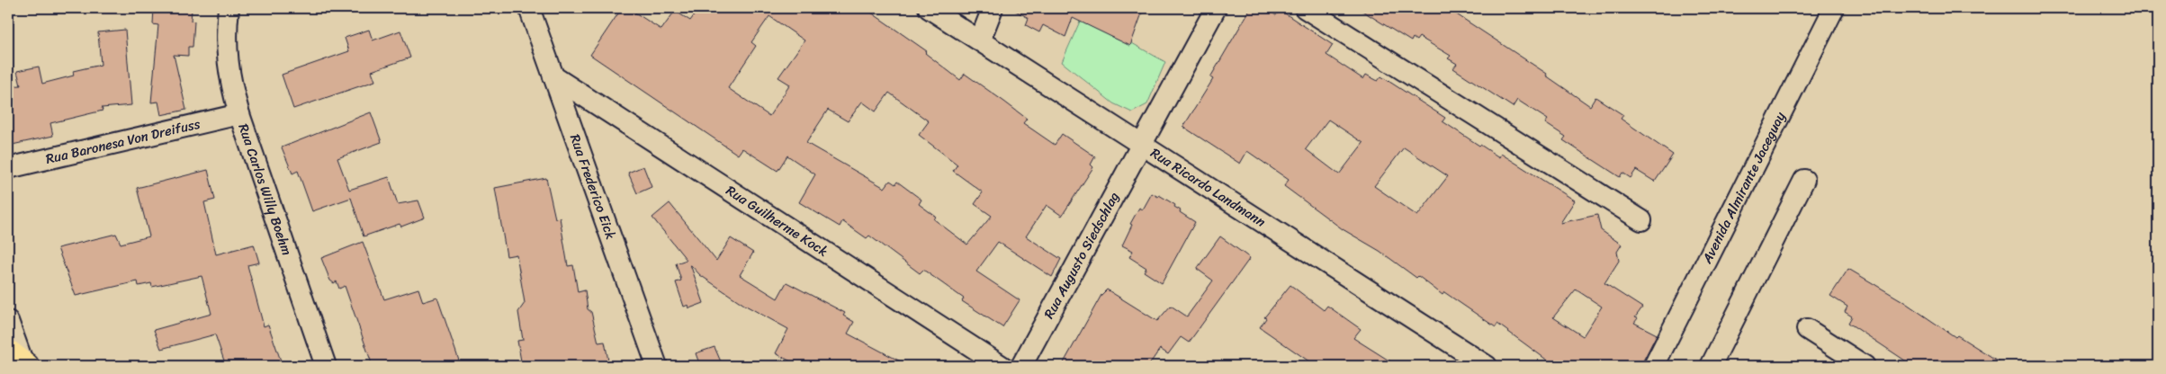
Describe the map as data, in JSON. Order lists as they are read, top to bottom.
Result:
{
  "streets": {
    "street": [
      "Rua Baronesa Von Dreifuss",
      "Rua Frederico Eick",
      "Rua Ricardo Landmann",
      "Avenida Almirante Jaceguay",
      "Rua Carlos Willy Boehm",
      "Rua Guilherme Kock",
      "Rua Augusto Siedschlag"
    ]
  },
  "crossings": [
    ["Rua Baronesa Von Dreifuss", "Rua Carlos Willy Boehm"],
    ["Rua Frederico Eick", "Rua Guilherme Kock"],
    ["Rua Ricardo Landmann", "Rua Augusto Siedschlag"]
  ]
}
